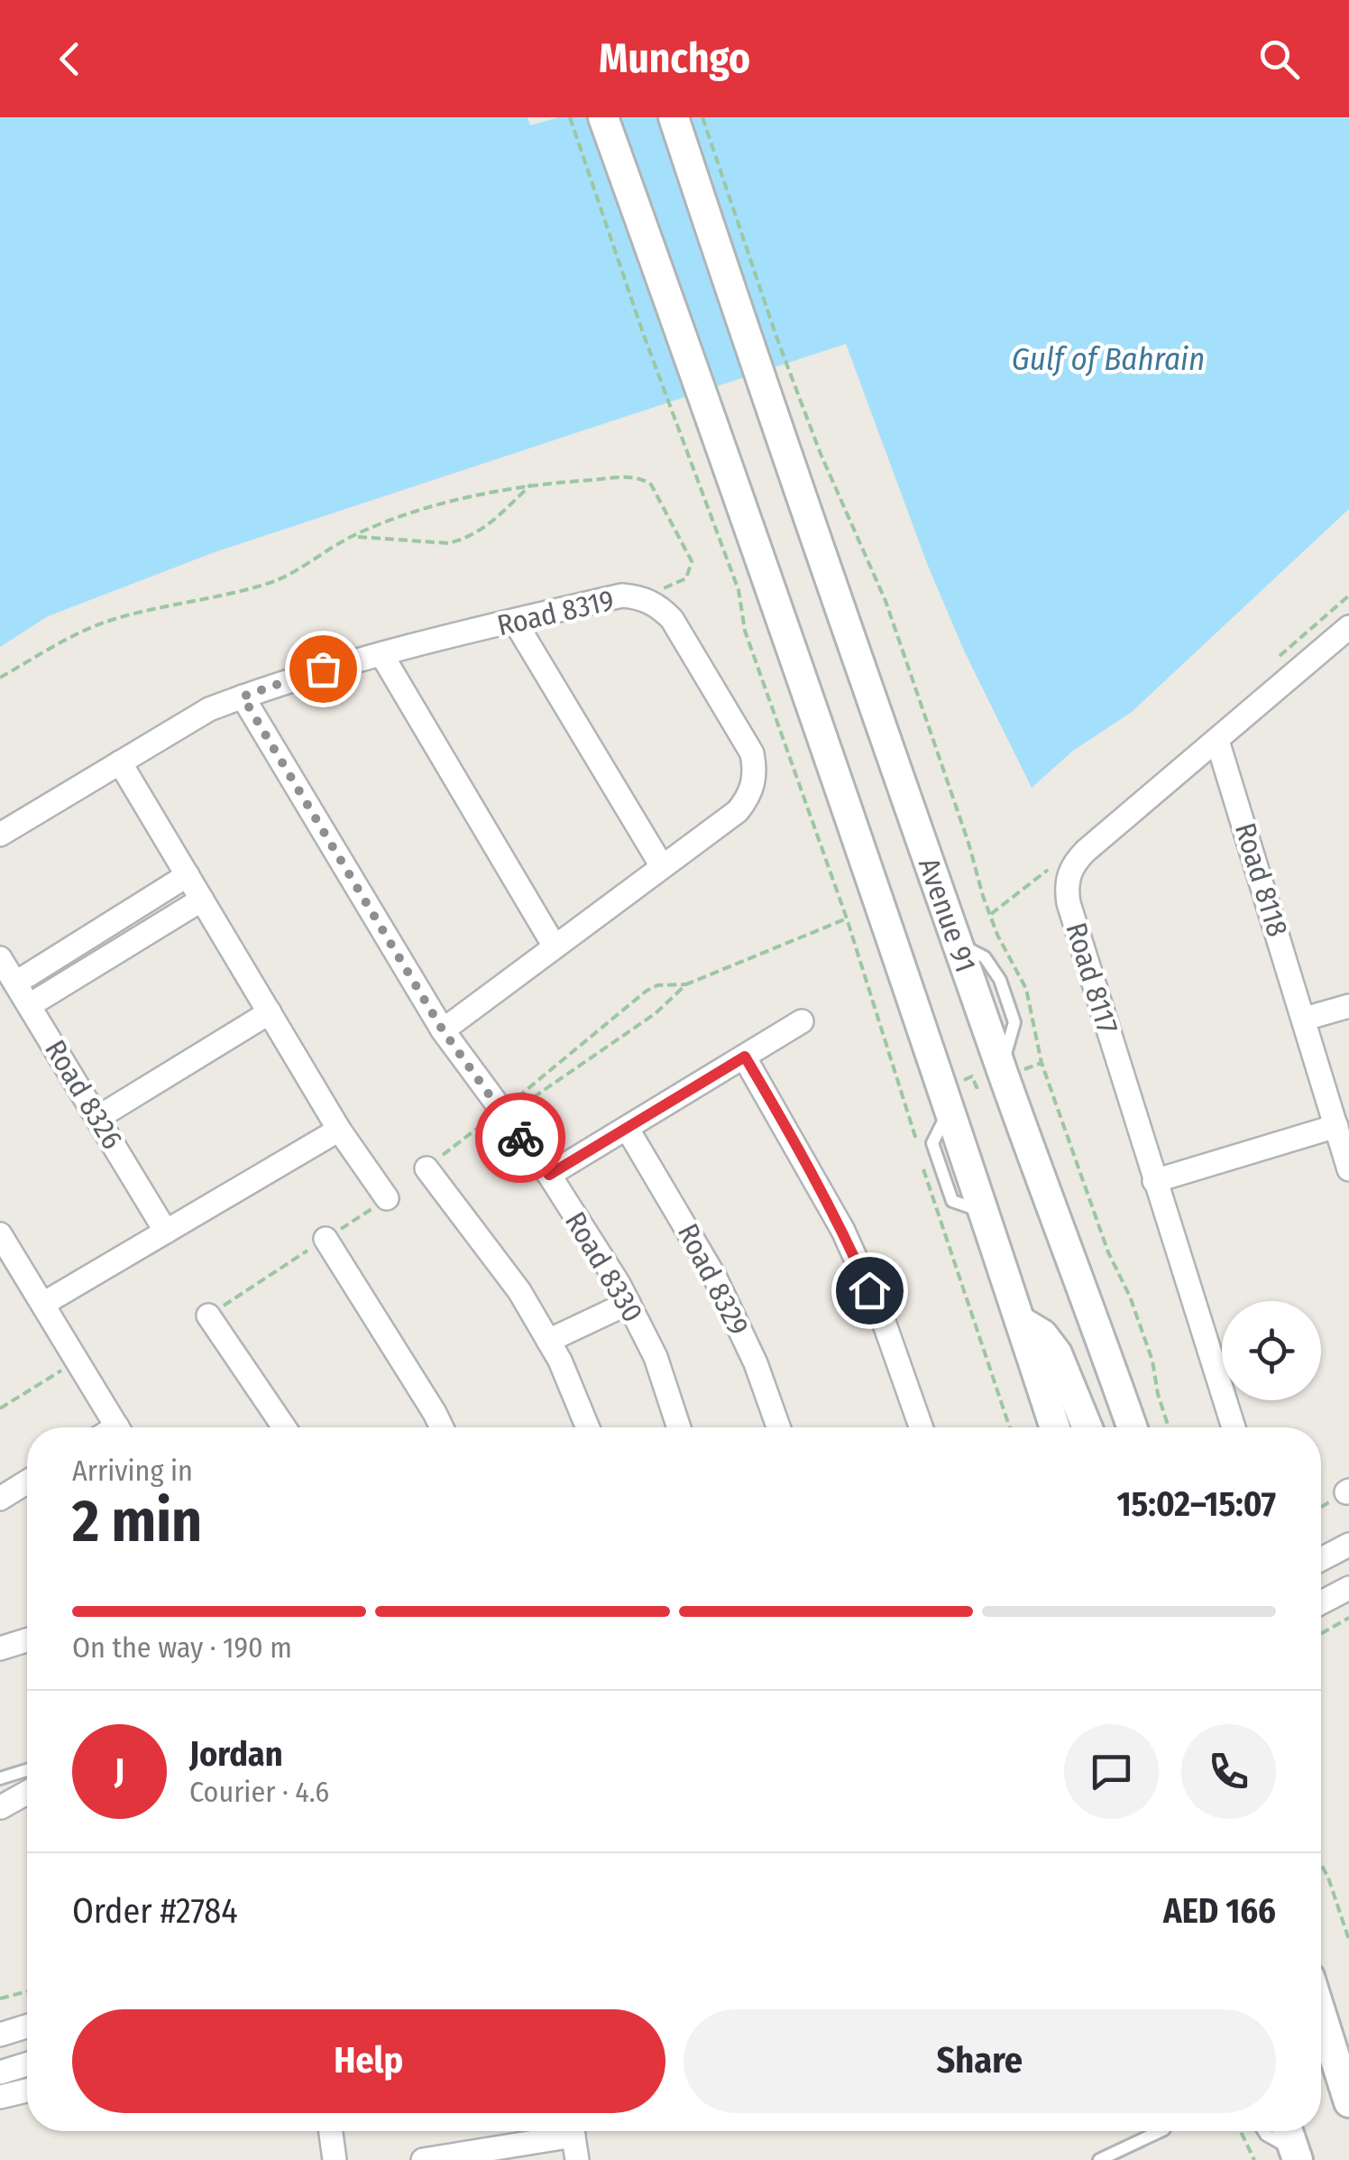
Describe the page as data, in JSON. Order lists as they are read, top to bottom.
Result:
{
  "streets": {
    "street": [
      "Road 8319",
      "Road 8118",
      "Avenue 91",
      "Road 8117",
      "Road 8326",
      "Road 8330",
      "Road 8329"
    ]
  },
  "crossings": [
    ["Road 8319", "Road 8330"],
    ["Road 8118", "Road 8117"]
  ],
  "water": ["Gulf of Bahrain"],
  "page": {
    "header": "Munchgo",
    "heading": ["2 min", "Arriving in", "15:02–15:07"],
    "panel": [
      "Jordan",
      "Courier · 4.6",
      "Order #2784",
      "AED 166"
    ],
    "bar": "On the way · 190 m",
    "round": "J",
    "buttons": ["Help", "Share"]
  }
}
